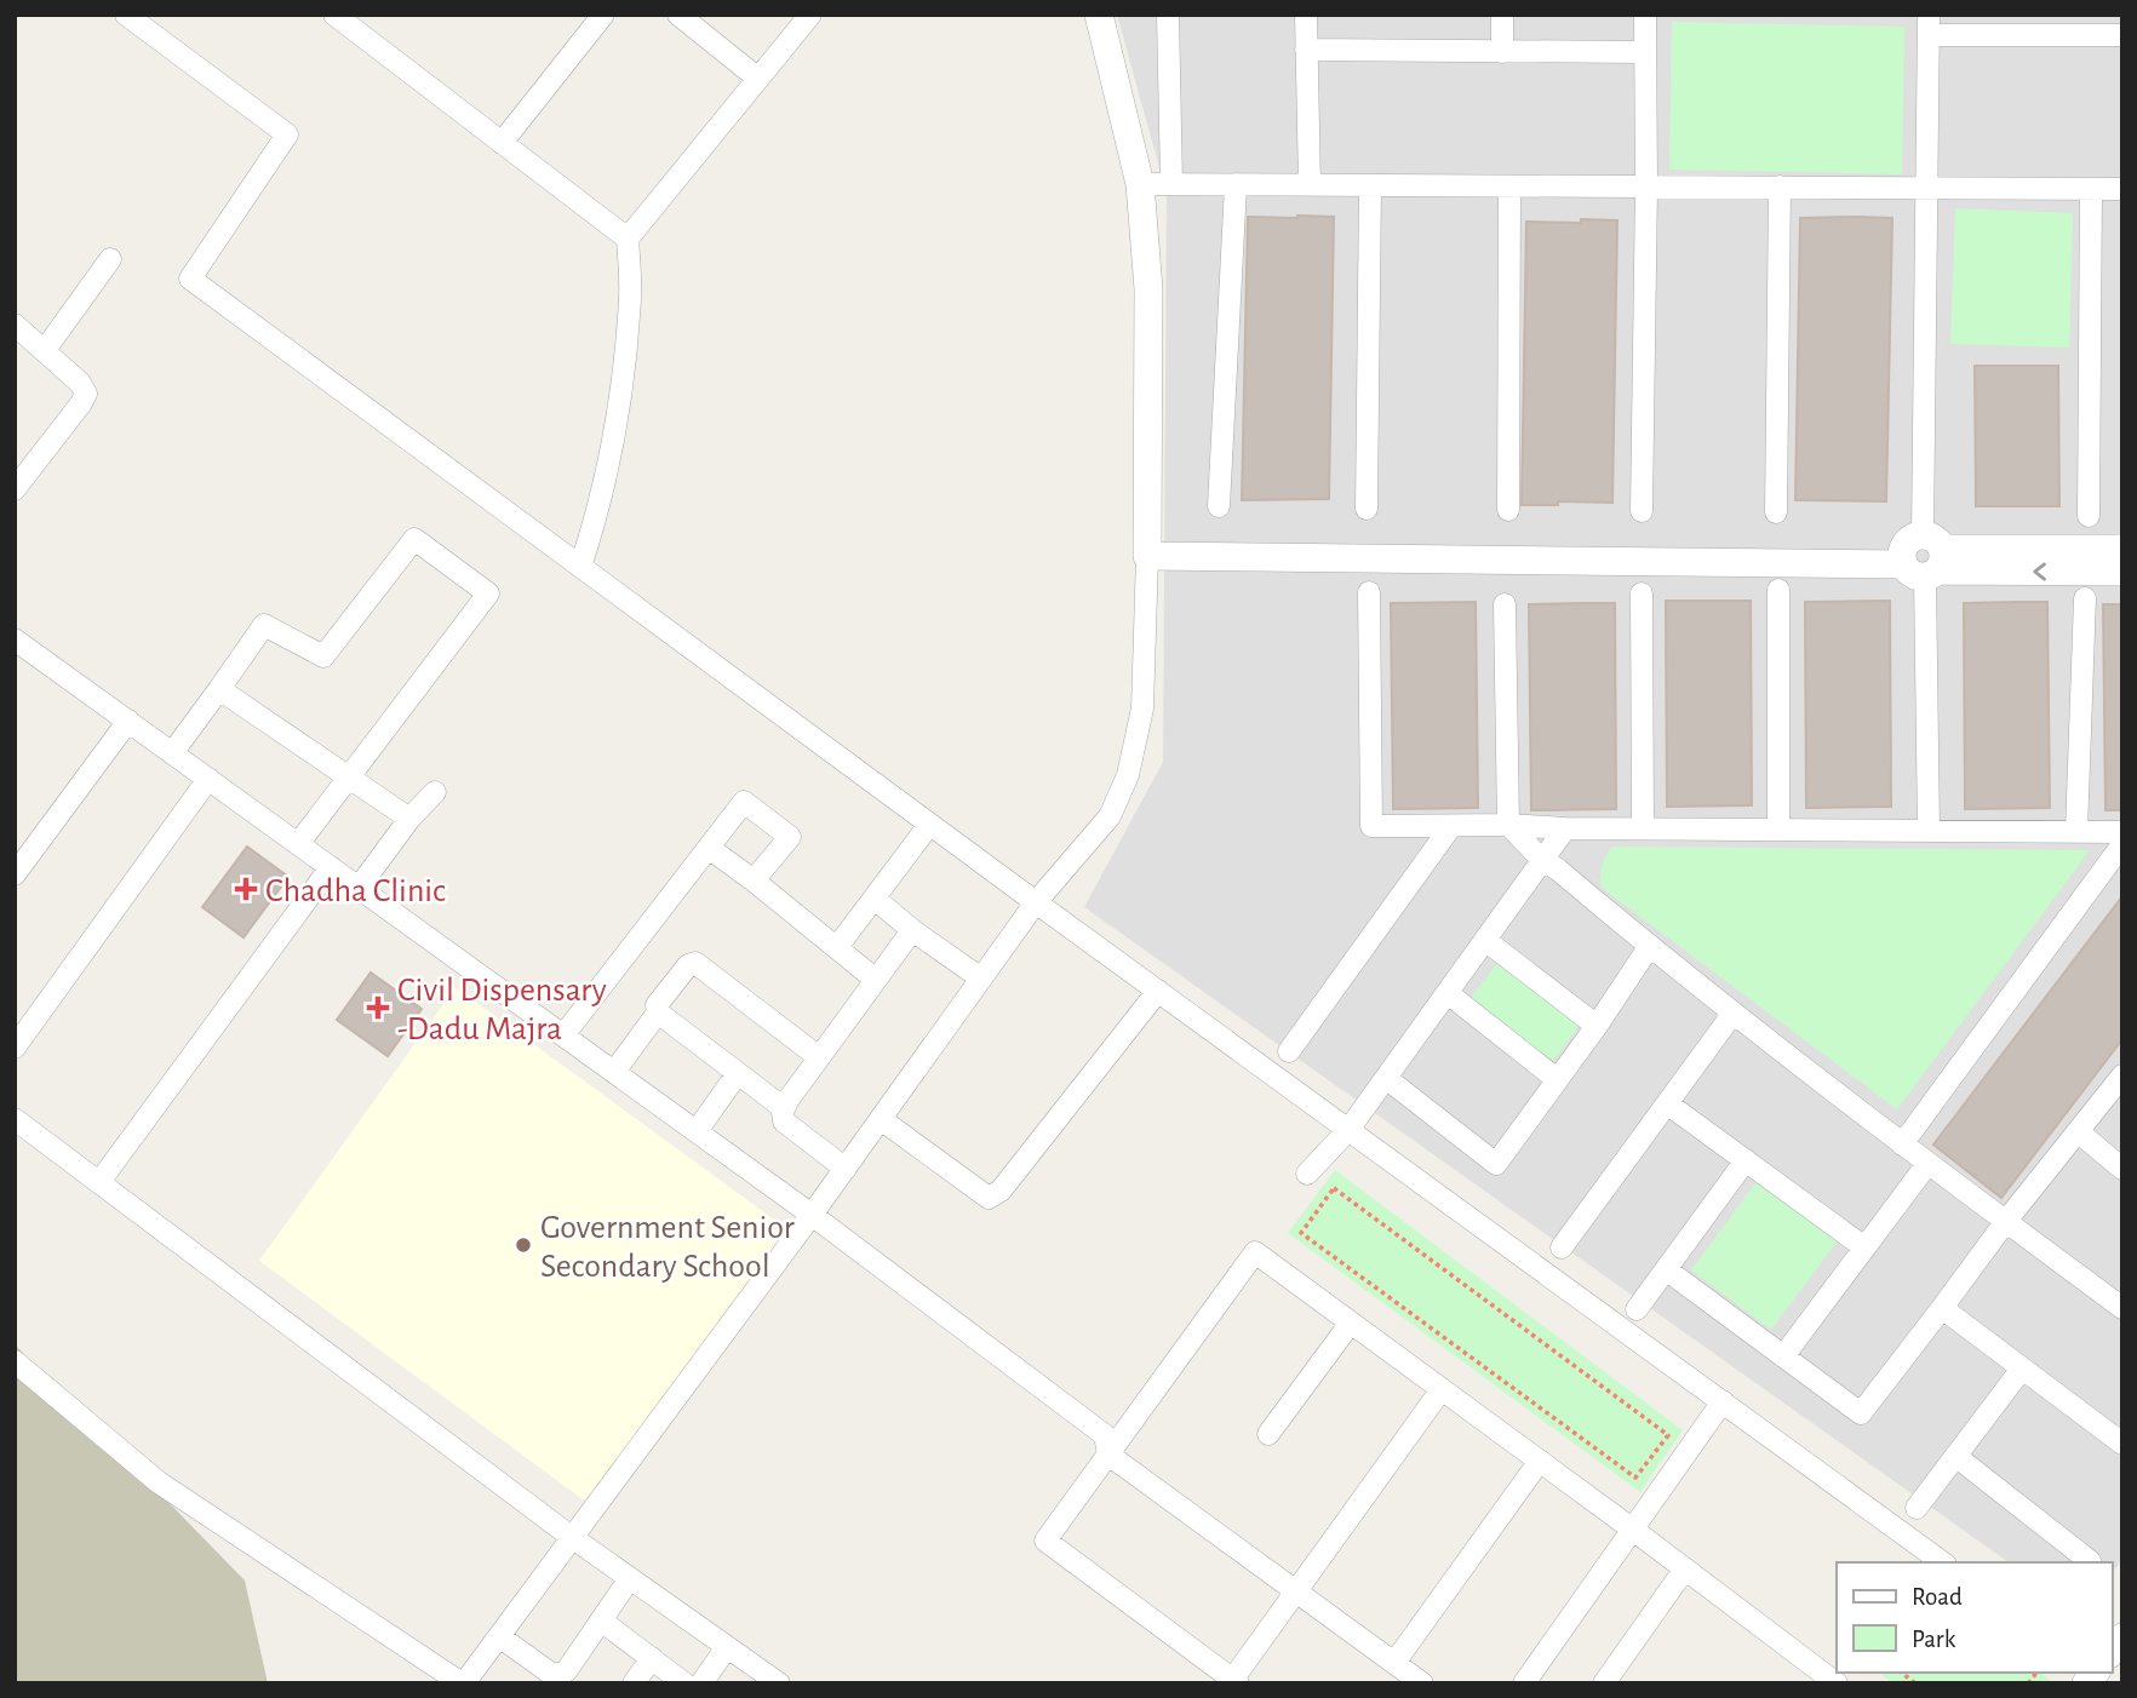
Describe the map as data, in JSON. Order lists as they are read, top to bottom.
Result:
{
  "places": {
    "health": ["Chadha Clinic", "Civil Dispensary -Dadu Majra"],
    "other": ["Government Senior Secondary School"]
  },
  "legend": ["Road", "Park"]
}
